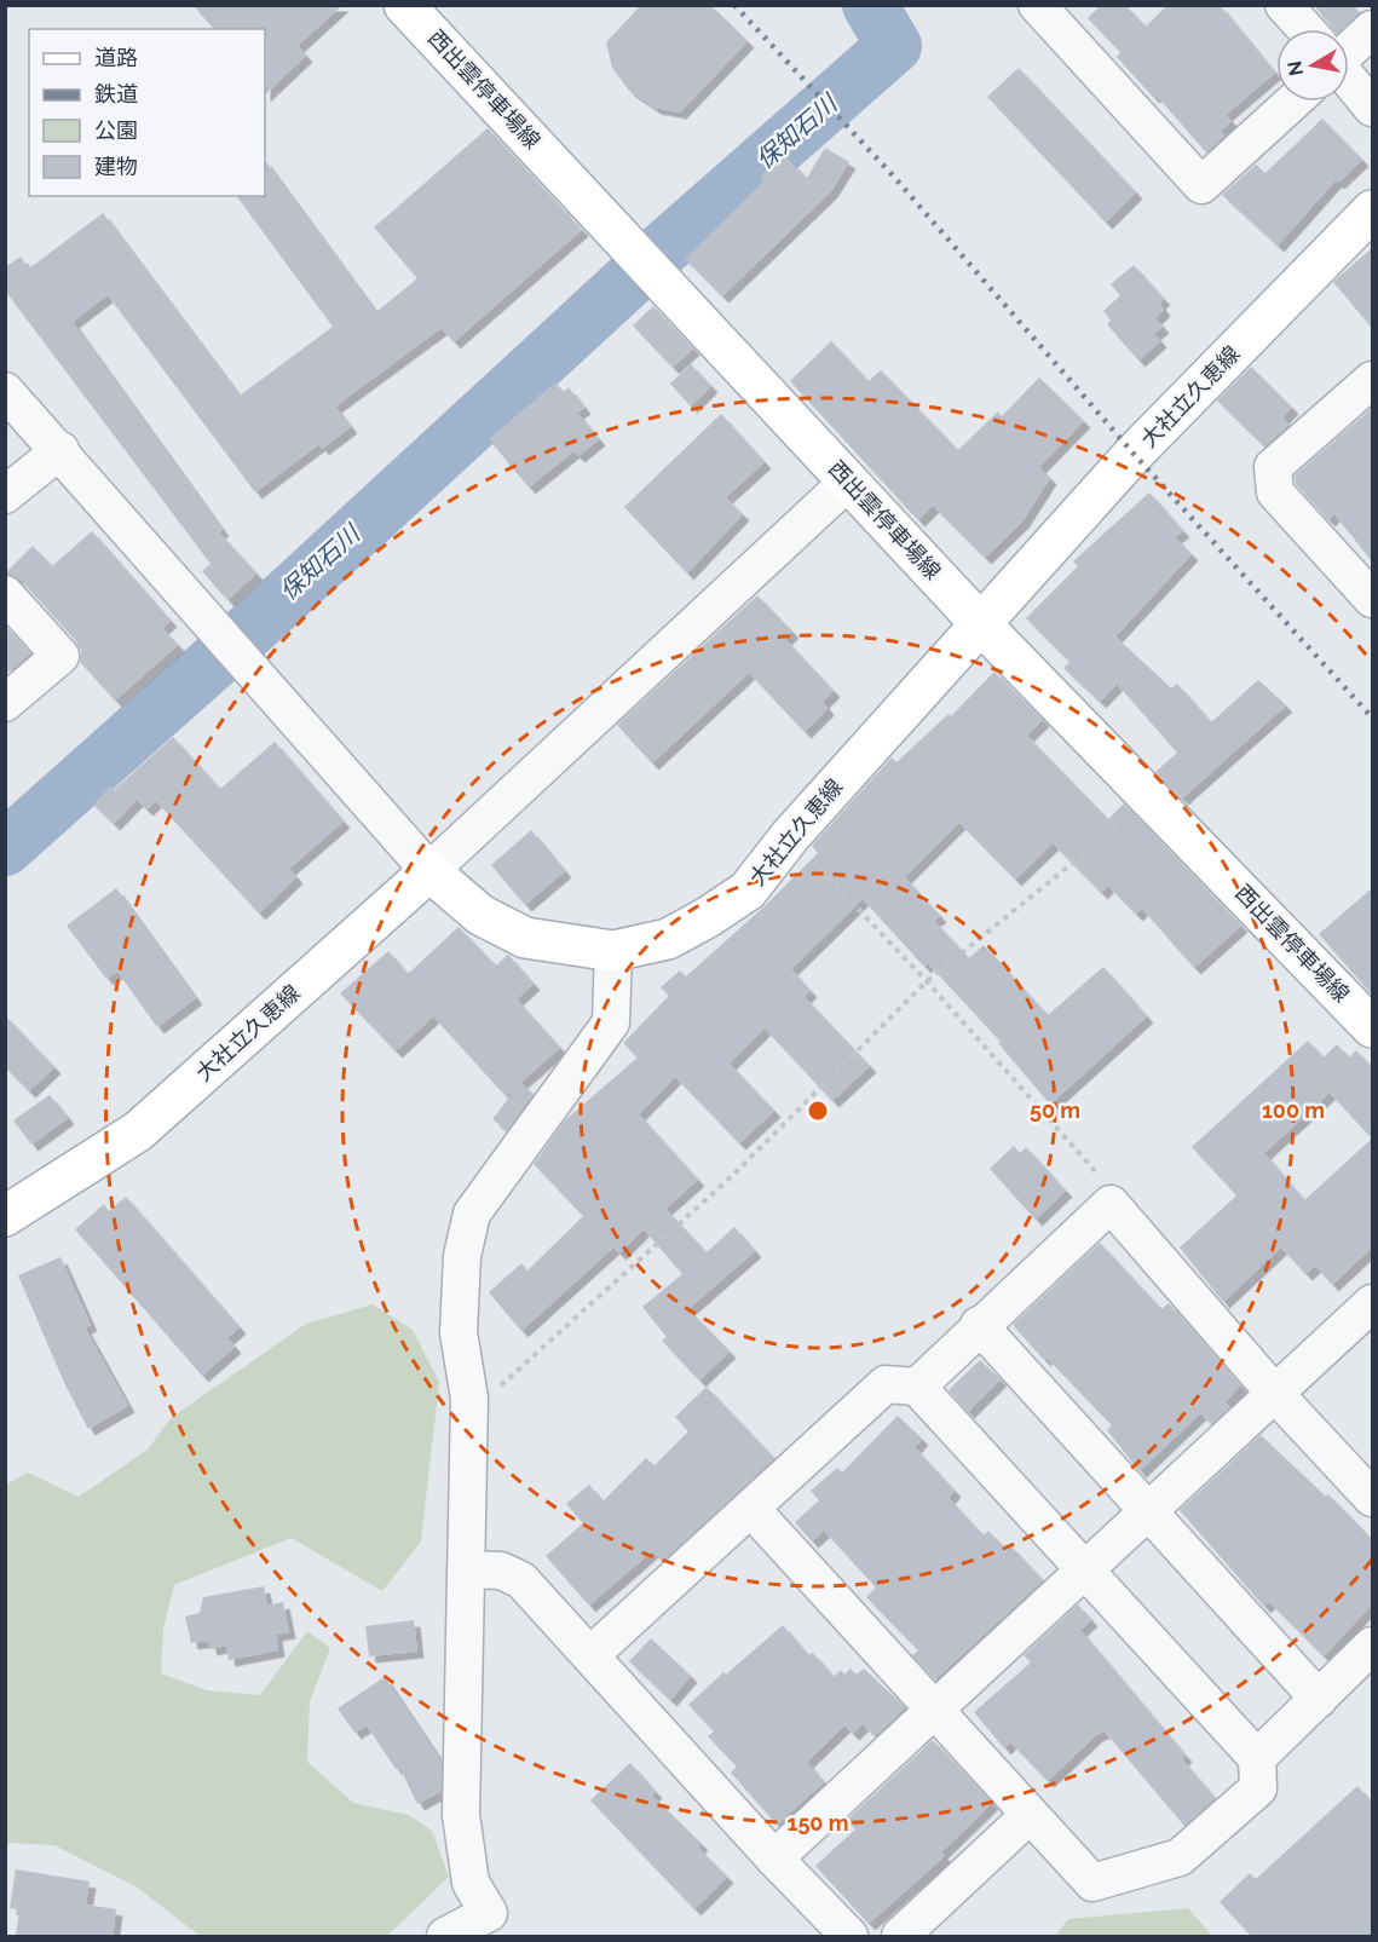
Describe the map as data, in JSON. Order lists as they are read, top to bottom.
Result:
{
  "streets": {
    "main road": ["西出雲停車場線", "大社立久恵線"]
  },
  "crossings": [
    ["西出雲停車場線", "大社立久恵線"]
  ],
  "water": ["保知石川"],
  "legend": [
    "道路",
    "鉄道",
    "公園",
    "建物"
  ],
  "north": "left",
  "rings": ["50 m", "100 m", "150 m"]
}
